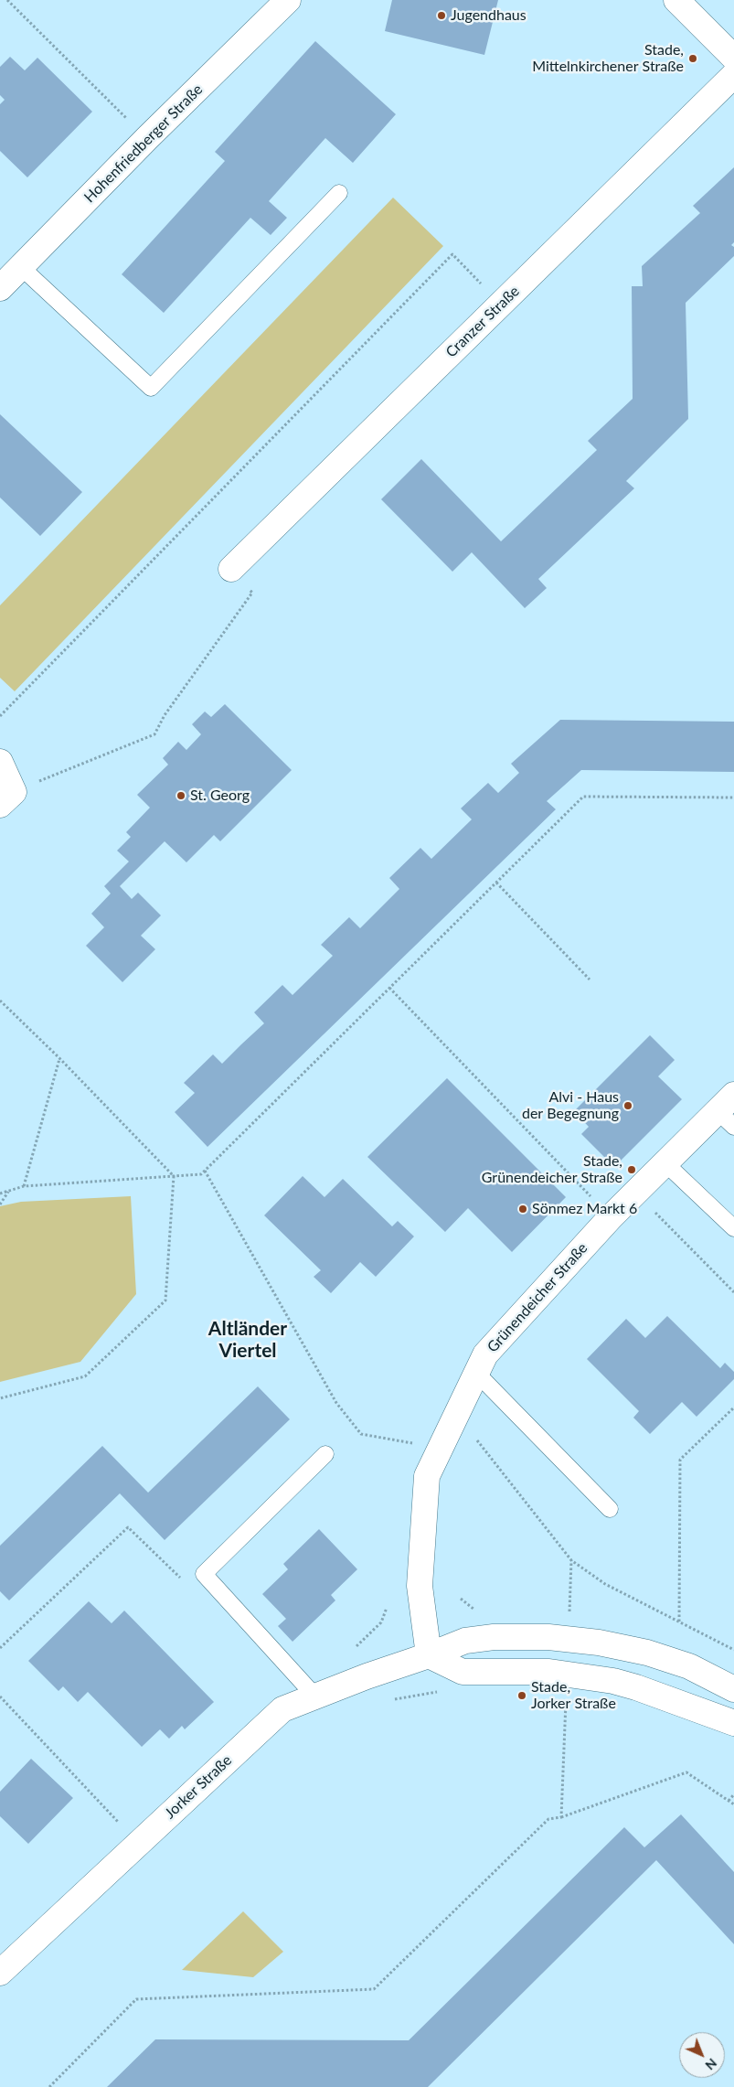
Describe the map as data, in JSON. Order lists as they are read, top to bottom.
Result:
{
  "streets": {
    "street": [
      "Hohenfriedberger Straße",
      "Cranzer Straße",
      "Grünendeicher Straße",
      "Jorker Straße"
    ]
  },
  "crossings": [
    ["Grünendeicher Straße", "Jorker Straße"]
  ],
  "districts": ["Altländer Viertel"],
  "places": [
    "Jugendhaus",
    "Stade, Mittelnkirchener Straße",
    "St. Georg",
    "Alvi - Haus der Begegnung",
    "Stade, Grünendeicher Straße",
    "Sönmez Markt 6",
    "Stade, Jorker Straße"
  ],
  "north": "bottom right"
}
